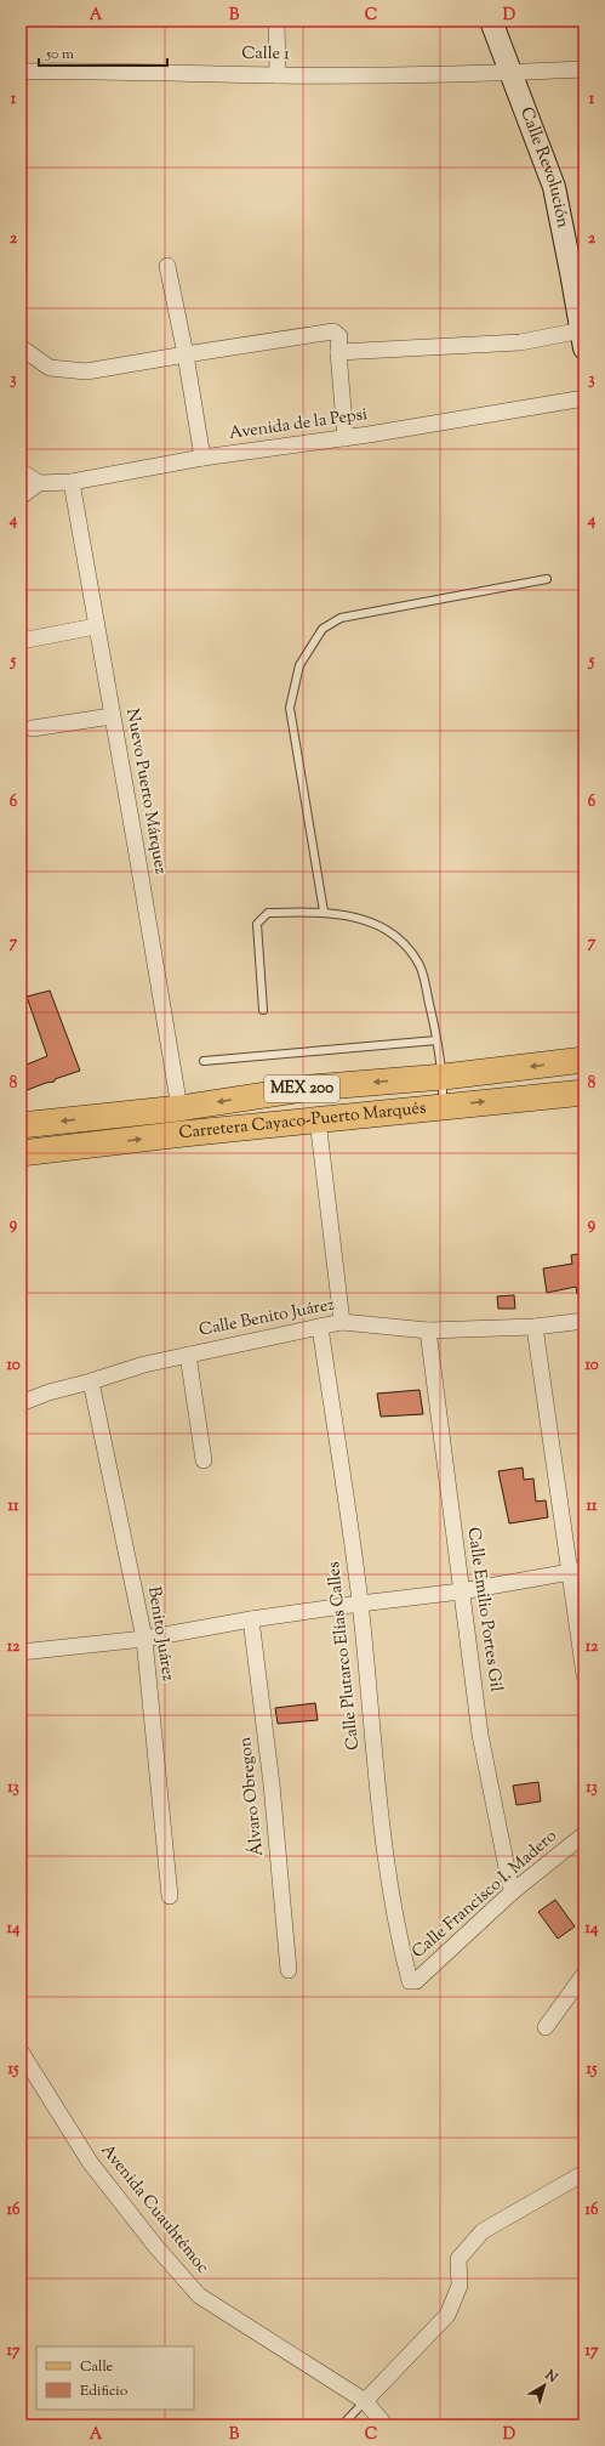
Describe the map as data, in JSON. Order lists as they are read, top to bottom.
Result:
{
  "streets": {
    "main road": ["MEX 200", "Carretera Cayaco-Puerto Marqués"],
    "street": [
      "Calle 1",
      "Calle Revolución",
      "Avenida de la Pepsi",
      "Nuevo Puerto Márquez",
      "Calle Benito Juárez",
      "Calle Emilio Portes Gil",
      "Benito Juárez",
      "Calle Plutarco Elías Calles",
      "Álvaro Obregon",
      "Calle Francisco I. Madero",
      "Avenida Cuauhtémoc"
    ]
  },
  "crossings": [
    ["Calle 1", "Calle Revolución"],
    ["Avenida de la Pepsi", "Nuevo Puerto Márquez"],
    ["Nuevo Puerto Márquez", "Carretera Cayaco-Puerto Marqués"],
    ["Calle Benito Juárez", "Calle Emilio Portes Gil"],
    ["Calle Benito Juárez", "Benito Juárez"],
    ["Calle Benito Juárez", "Calle Plutarco Elías Calles"],
    ["Calle Emilio Portes Gil", "Calle Francisco I. Madero"],
    ["Calle Plutarco Elías Calles", "Calle Francisco I. Madero"]
  ],
  "legend": ["Calle", "Edificio"],
  "scale_bar": "50 m",
  "north": "top right",
  "grid": {
    "columns": [
      "A",
      "B",
      "C",
      "D"
    ],
    "rows": [
      "1",
      "2",
      "3",
      "4",
      "5",
      "6",
      "7",
      "8",
      "9",
      "10",
      "11",
      "12",
      "13",
      "14",
      "15",
      "16",
      "17"
    ]
  }
}
